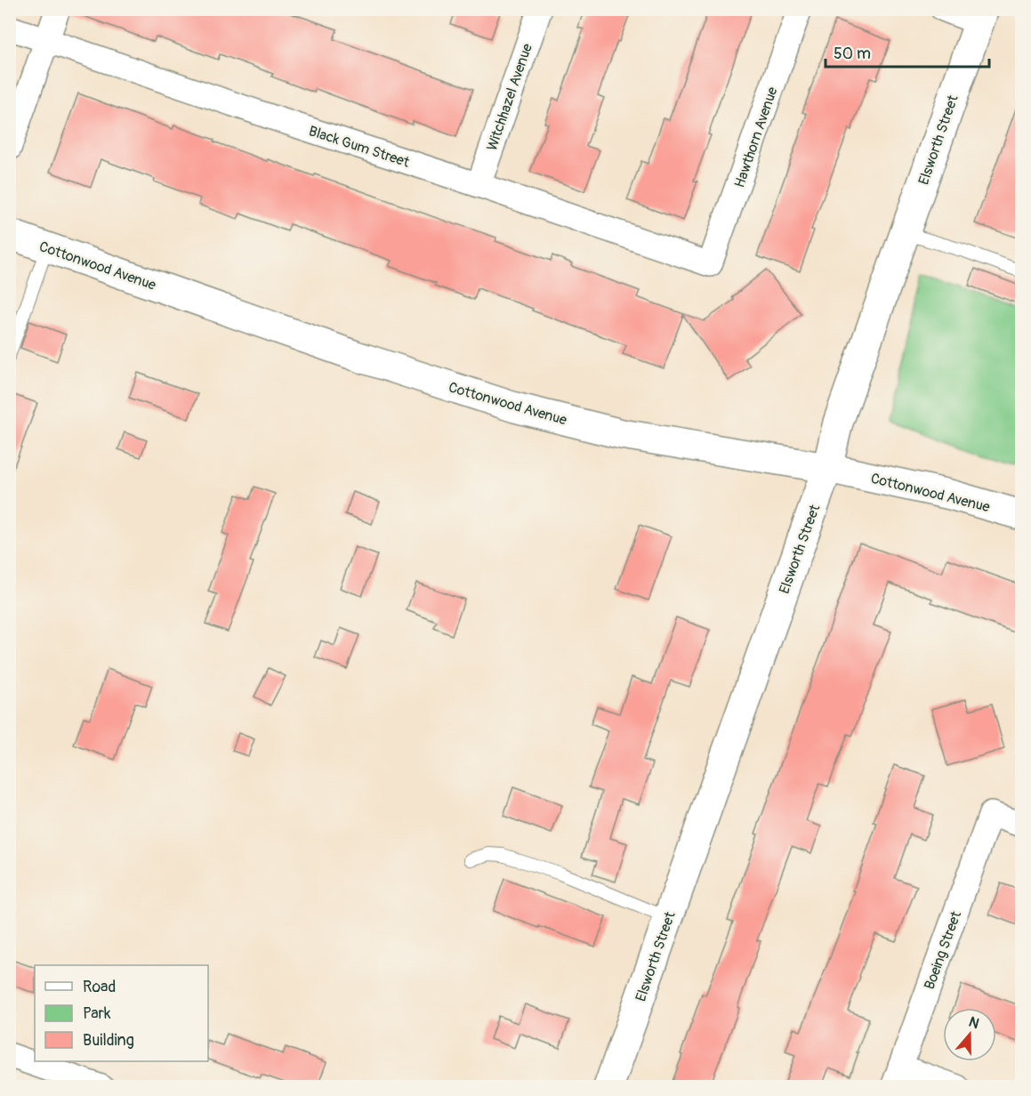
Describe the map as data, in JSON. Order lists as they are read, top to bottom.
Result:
{
  "streets": {
    "street": [
      "Witchhazel Avenue",
      "Hawthorn Avenue",
      "Elsworth Street",
      "Black Gum Street",
      "Cottonwood Avenue",
      "Boeing Street"
    ]
  },
  "crossings": [
    ["Witchhazel Avenue", "Black Gum Street"],
    ["Hawthorn Avenue", "Black Gum Street"],
    ["Elsworth Street", "Cottonwood Avenue"]
  ],
  "legend": ["Road", "Park", "Building"],
  "scale_bar": "50 m",
  "north": "top"
}
